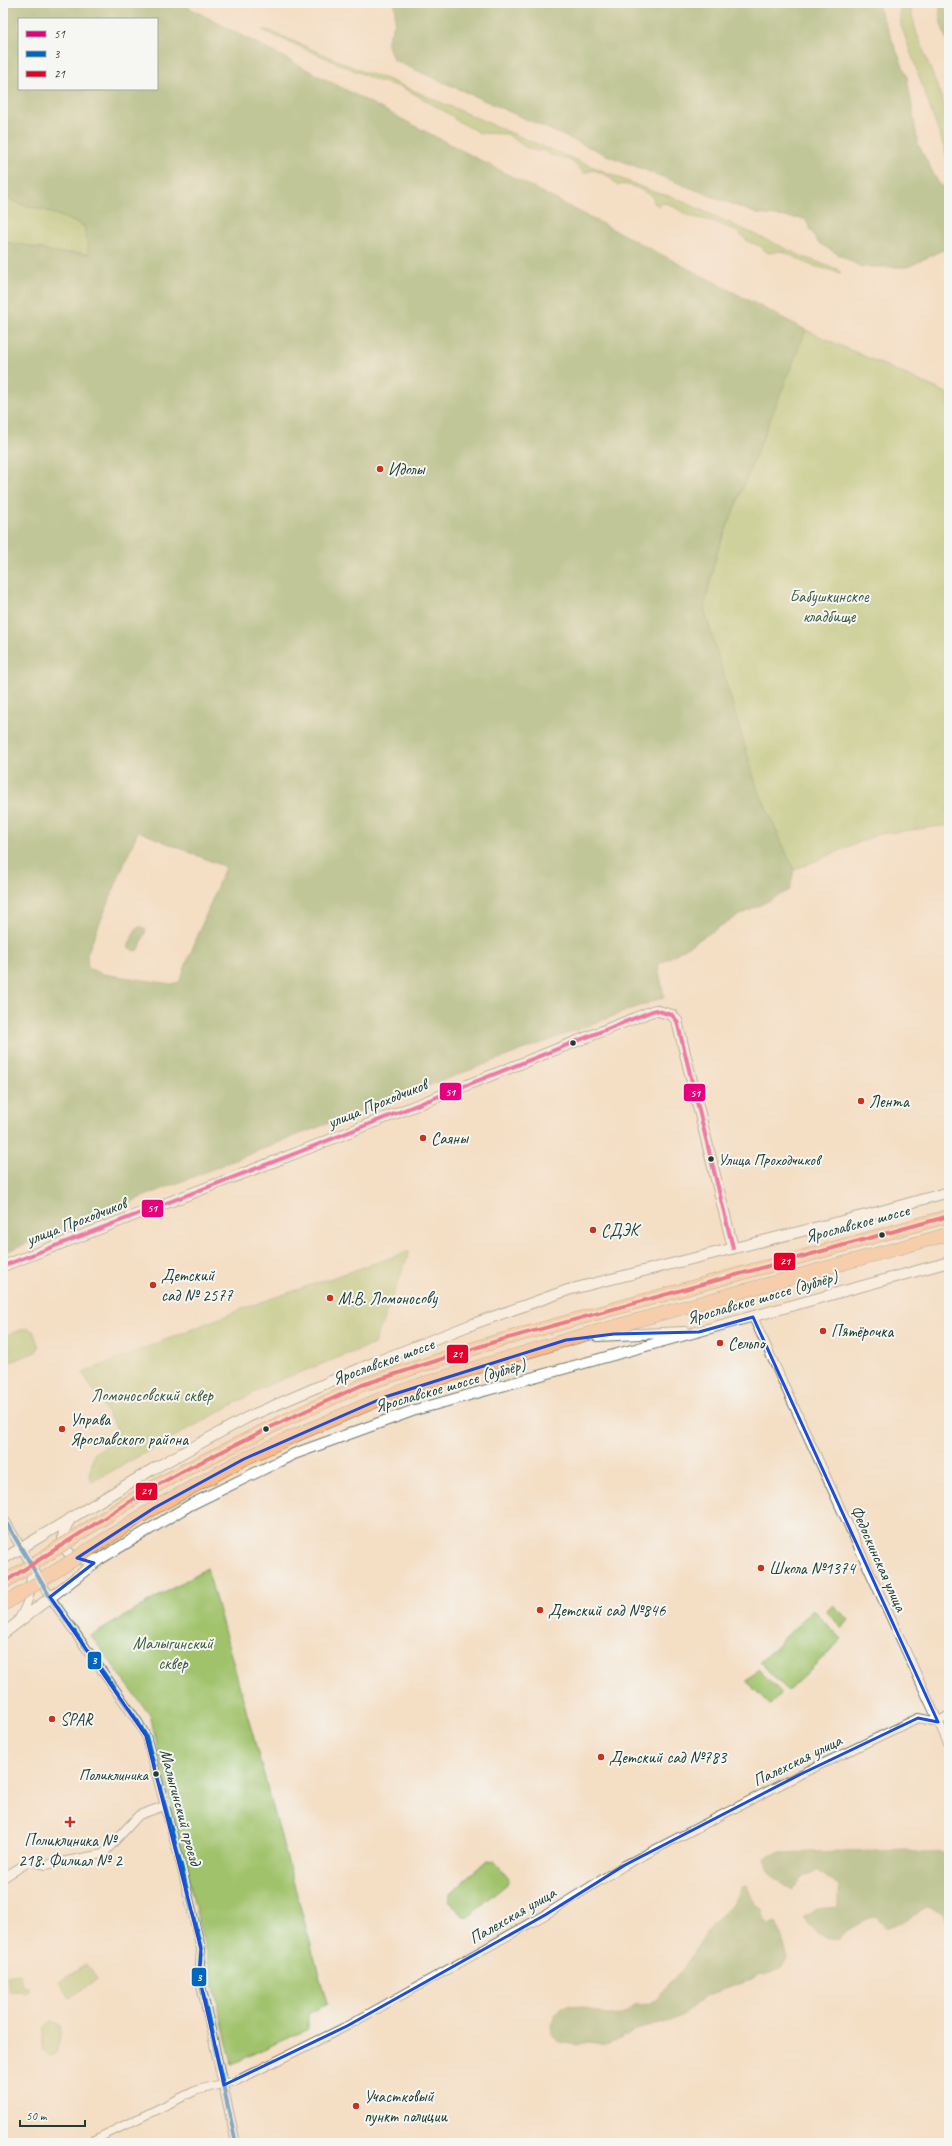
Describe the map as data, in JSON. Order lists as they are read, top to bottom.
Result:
{
  "streets": {
    "main road": ["Ярославское шоссе"],
    "street": [
      "улица Проходчиков",
      "Ярославское шоссе (дублёр)",
      "Федоскинская улица",
      "Палехская улица",
      "Малыгинский проезд"
    ]
  },
  "crossings": [
    ["Ярославское шоссе (дублёр)", "Федоскинская улица"],
    ["Ярославское шоссе (дублёр)", "Малыгинский проезд"],
    ["Федоскинская улица", "Палехская улица"],
    ["Палехская улица", "Малыгинский проезд"]
  ],
  "parks": ["Бабушкинское кладбище", "Ломоносовский сквер", "Малыгинский сквер"],
  "places": {
    "other": [
      "Идолы",
      "Лента",
      "Саяны",
      "Улица Проходчиков",
      "СДЭК",
      "Детский сад № 2577",
      "М.В. Ломоносову",
      "Пятёрочка",
      "Сельпо",
      "Управа Ярославского района",
      "Школа №1374",
      "Детский сад №846",
      "SPAR",
      "Детский сад №783",
      "Поликлиника",
      "Участковый пункт полиции"
    ],
    "health": ["Поликлиника № 218. Филиал № 2"]
  },
  "lines": ["transit line 51", "transit line 21", "transit line 3"],
  "legend": ["51", "3", "21"],
  "scale_bar": "50 m"
}
